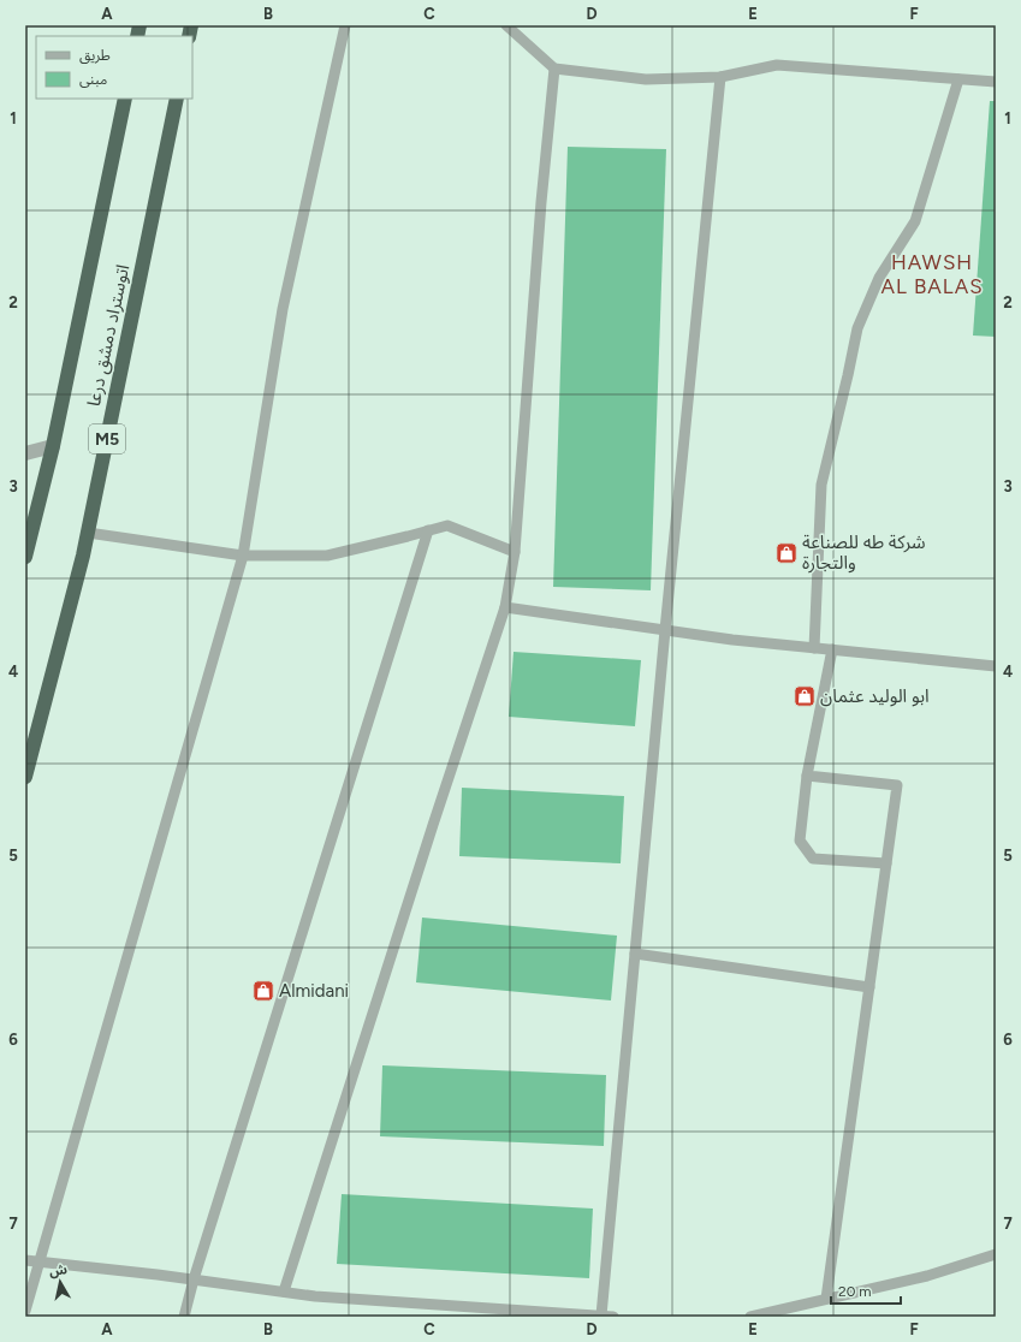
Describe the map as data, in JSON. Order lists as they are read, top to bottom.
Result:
{
  "streets": {
    "highway": ["اتوستراد دمشق درعا", "M5"]
  },
  "districts": ["HAWSH AL BALAS"],
  "places": {
    "shop": ["شركة طه للصناعة والتجارة", "ابو الوليد عثمان", "Almidani"]
  },
  "legend": ["طريق", "مبنى"],
  "scale_bar": "20 m",
  "north": "top",
  "grid": {
    "columns": [
      "A",
      "B",
      "C",
      "D",
      "E",
      "F"
    ],
    "rows": [
      "1",
      "2",
      "3",
      "4",
      "5",
      "6",
      "7"
    ]
  }
}
